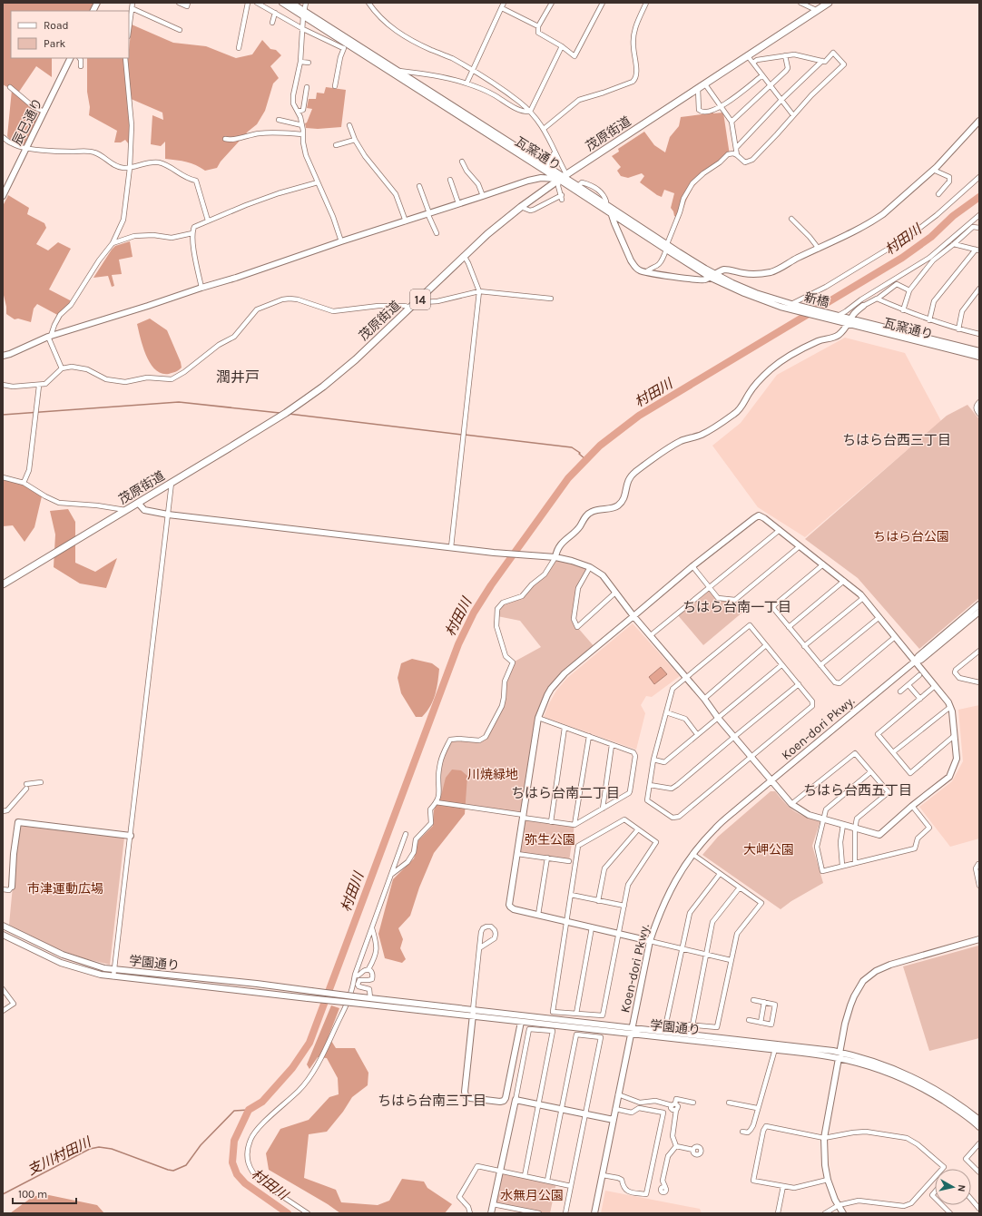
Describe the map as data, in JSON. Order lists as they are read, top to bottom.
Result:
{
  "streets": {
    "main road": ["茂原街道", "14"],
    "street": [
      "辰巳通り",
      "瓦窯通り",
      "新橋",
      "Koen-dori Pkwy.",
      "学園通り"
    ]
  },
  "crossings": [
    ["茂原街道", "瓦窯通り"],
    ["瓦窯通り", "新橋"],
    ["Koen-dori Pkwy.", "学園通り"]
  ],
  "districts": [
    "潤井戸",
    "ちはら台西三丁目",
    "ちはら台南一丁目",
    "ちはら台西五丁目",
    "ちはら台南二丁目",
    "ちはら台南三丁目"
  ],
  "water": ["村田川", "支川村田川"],
  "parks": [
    "ちはら台公園",
    "川焼緑地",
    "弥生公園",
    "大岬公園",
    "市津運動広場",
    "水無月公園"
  ],
  "legend": ["Road", "Park"],
  "scale_bar": "100 m",
  "north": "right"
}
